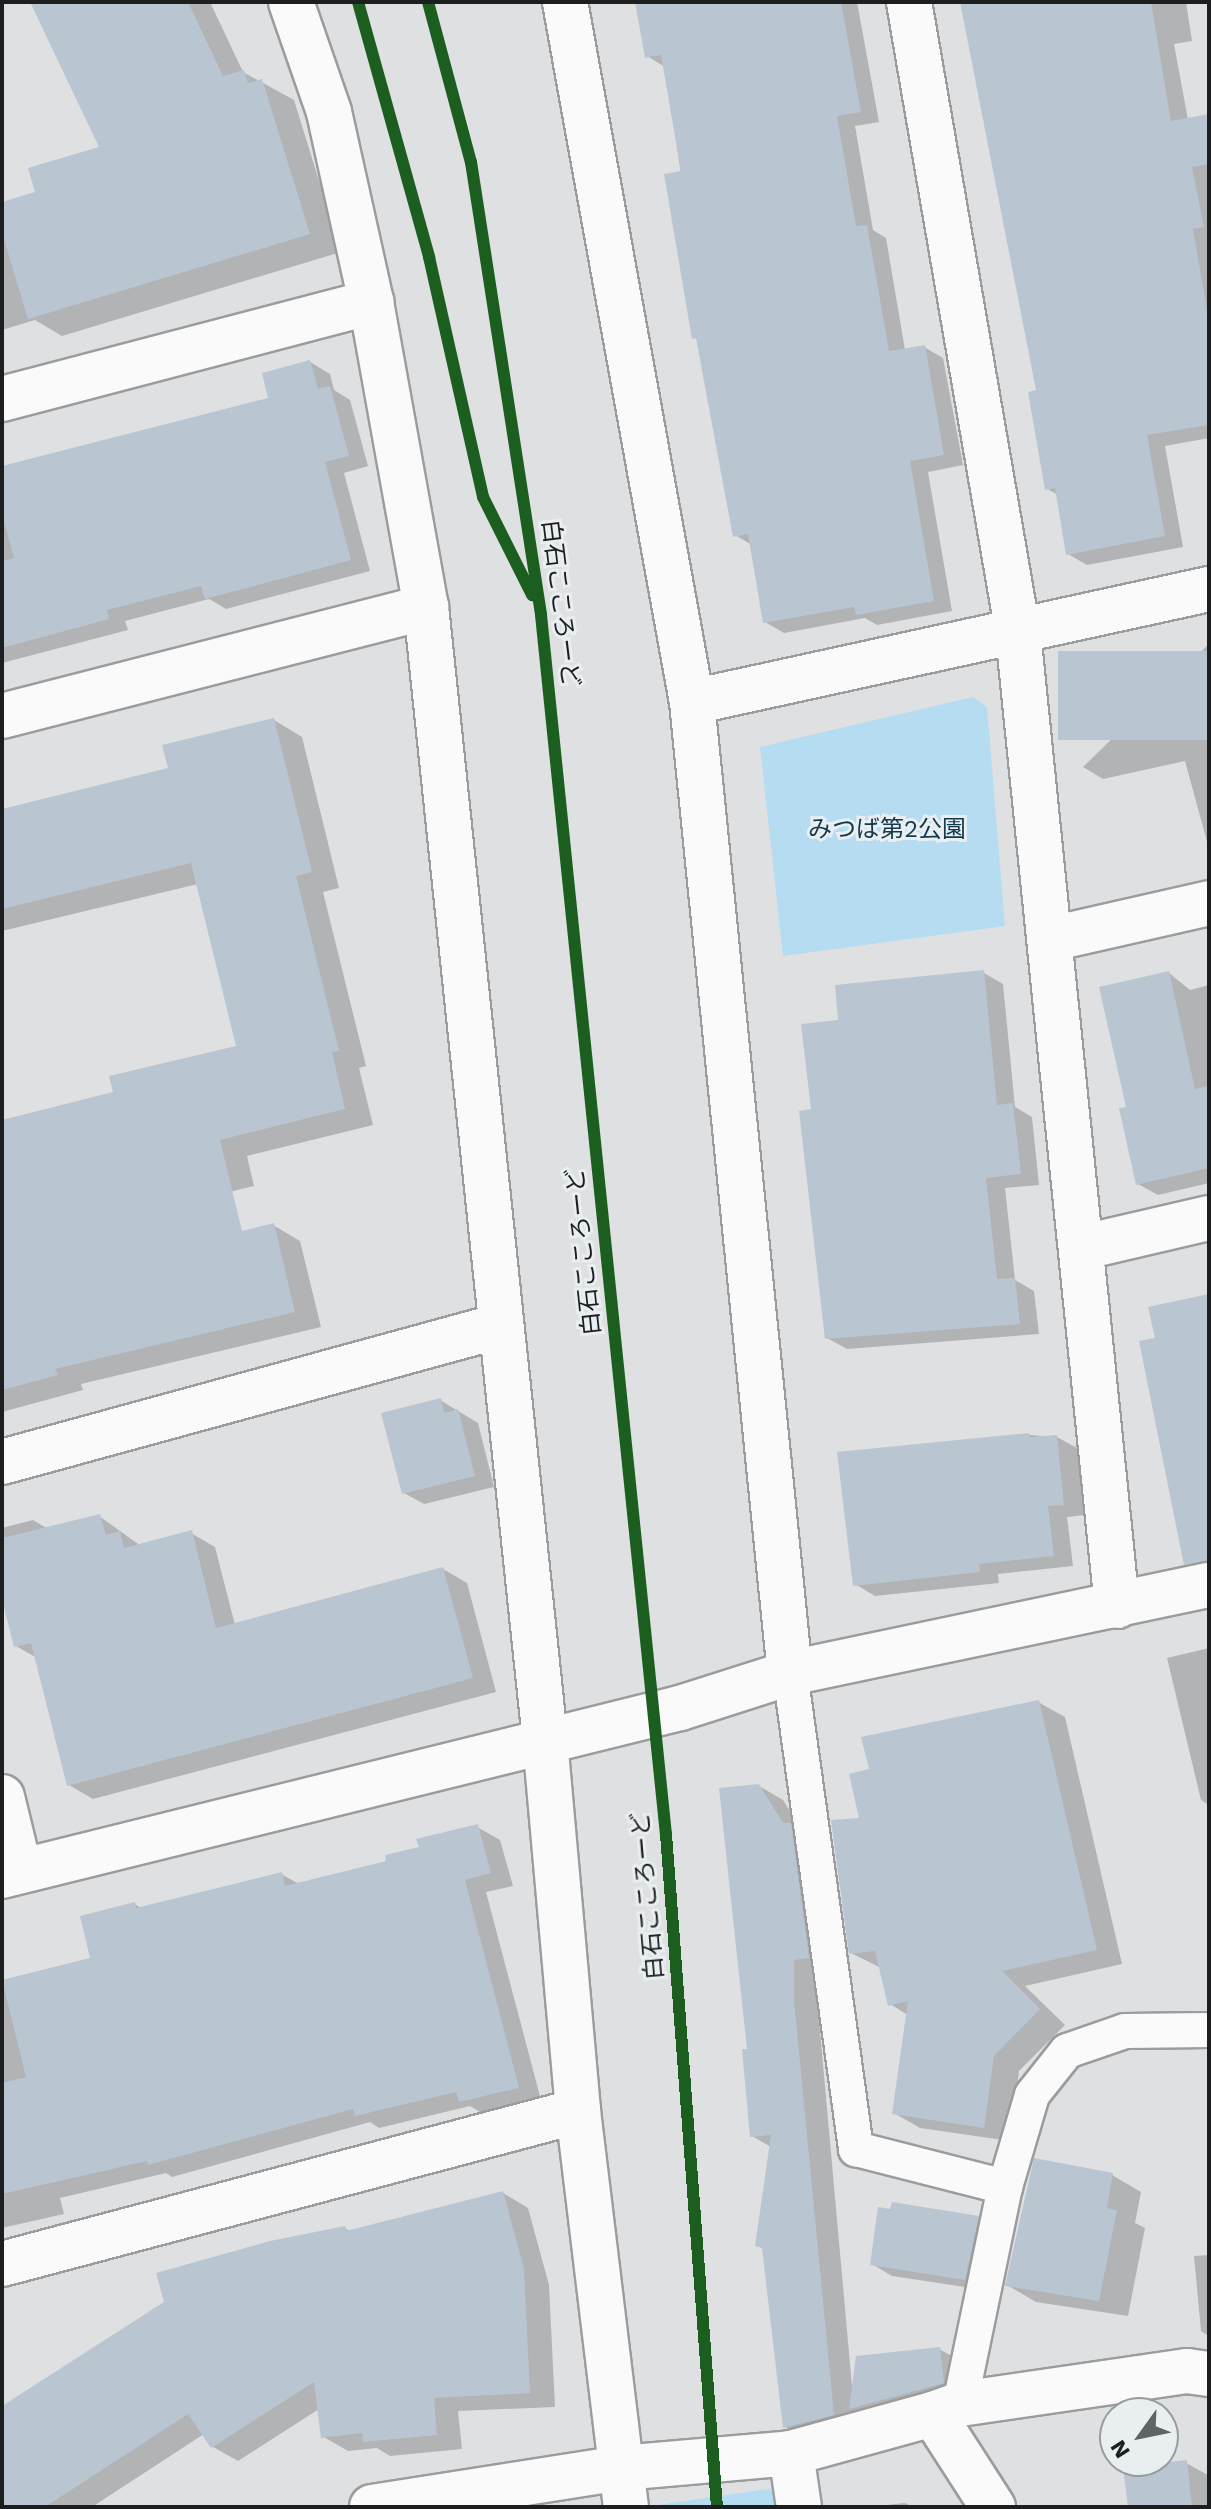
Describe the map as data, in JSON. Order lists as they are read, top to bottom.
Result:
{
  "streets": {
    "cycle path": ["白石こころーど"]
  },
  "parks": ["みつば第2公園"],
  "north": "bottom left"
}
